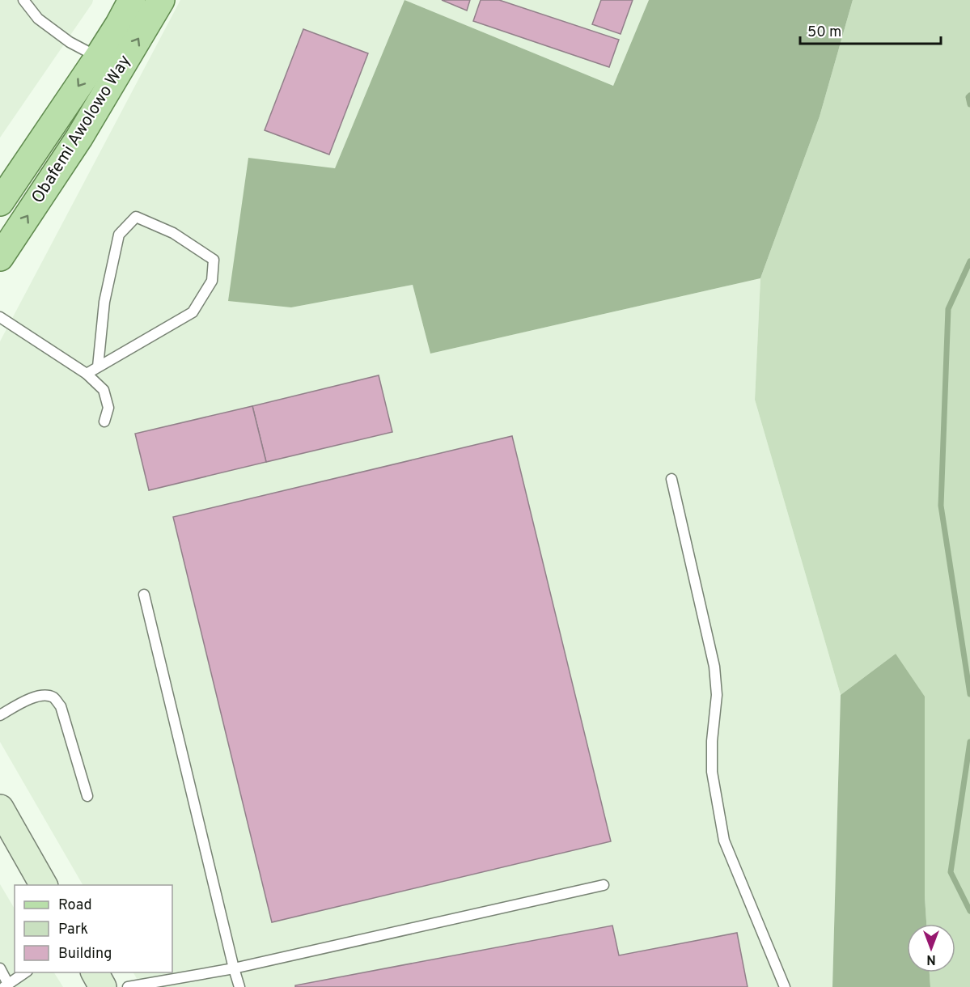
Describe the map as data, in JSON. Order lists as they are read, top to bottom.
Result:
{
  "streets": {
    "main road": ["Obafemi Awolowo Way"]
  },
  "legend": ["Road", "Park", "Building"],
  "scale_bar": "50 m",
  "north": "bottom"
}
